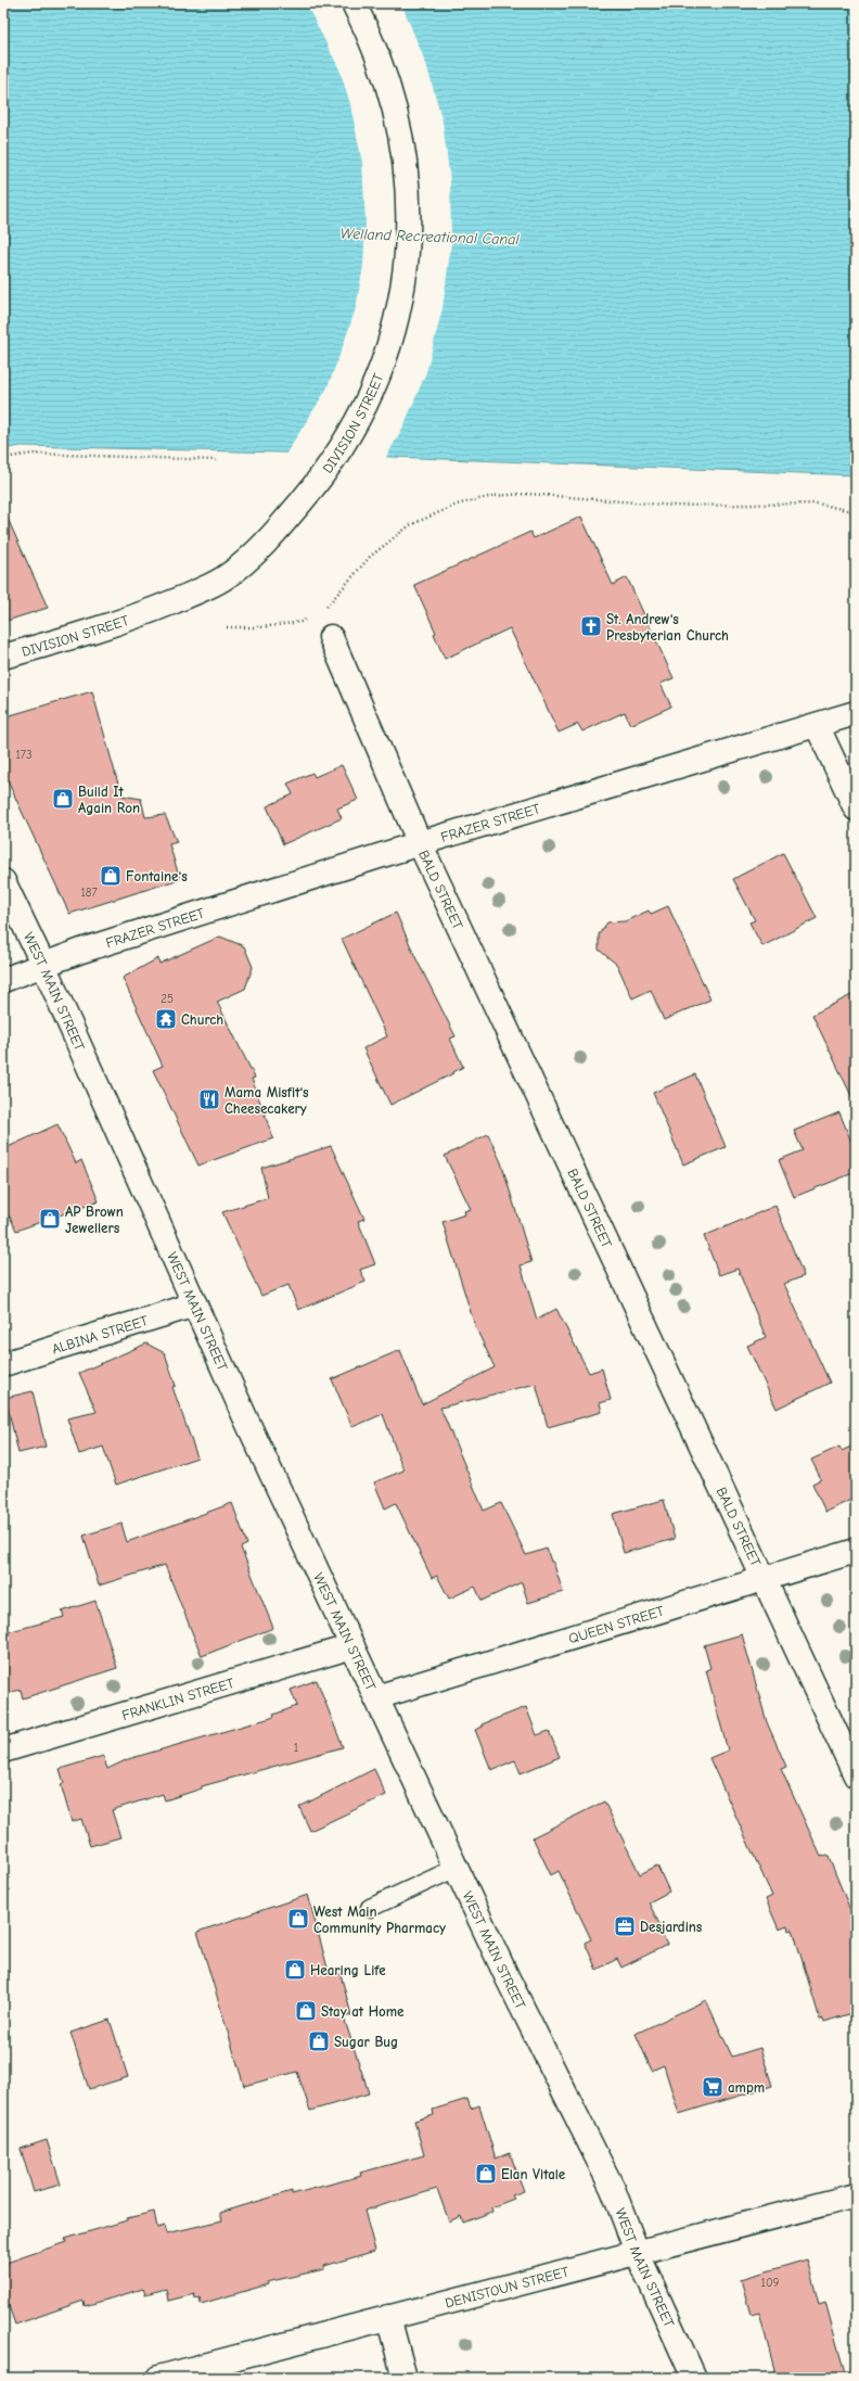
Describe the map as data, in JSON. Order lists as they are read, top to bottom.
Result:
{
  "streets": {
    "street": [
      "DIVISION STREET",
      "FRAZER STREET",
      "BALD STREET",
      "WEST MAIN STREET",
      "ALBINA STREET",
      "QUEEN STREET",
      "FRANKLIN STREET",
      "DENISTOUN STREET"
    ]
  },
  "crossings": [
    ["FRAZER STREET", "BALD STREET"],
    ["FRAZER STREET", "WEST MAIN STREET"],
    ["BALD STREET", "QUEEN STREET"],
    ["WEST MAIN STREET", "ALBINA STREET"],
    ["WEST MAIN STREET", "QUEEN STREET"],
    ["WEST MAIN STREET", "FRANKLIN STREET"],
    ["WEST MAIN STREET", "DENISTOUN STREET"]
  ],
  "water": ["Welland Recreational Canal"],
  "places": {
    "church": ["St. Andrew's Presbyterian Church"],
    "shop": [
      "Build It Again Ron",
      "Fontaine's",
      "AP Brown Jewellers",
      "West Main Community Pharmacy",
      "Hearing Life",
      "Stay at Home",
      "Sugar Bug",
      "Elan Vitale"
    ],
    "temple": ["Church"],
    "restaurant": ["Mama Misfit's Cheesecakery"],
    "office": ["Desjardins"],
    "supermarket": ["ampm"]
  },
  "house_numbers": [
    "173",
    "187",
    "25",
    "1",
    "109"
  ]
}
